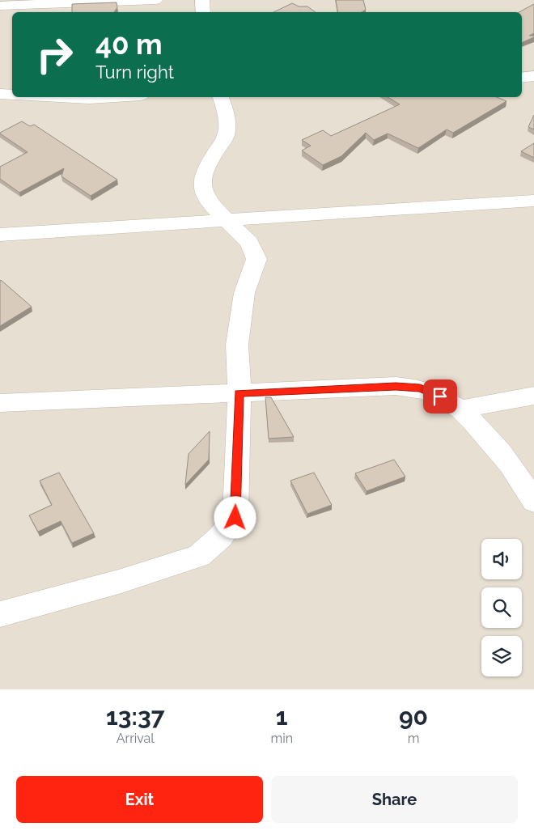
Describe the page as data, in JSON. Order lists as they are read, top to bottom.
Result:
{
  "page": {
    "turn": ["40 m", "Turn right"],
    "eta": [
      "13:37",
      "Arrival",
      "1",
      "min",
      "90",
      "m"
    ],
    "buttons": ["Exit", "Share"]
  }
}
